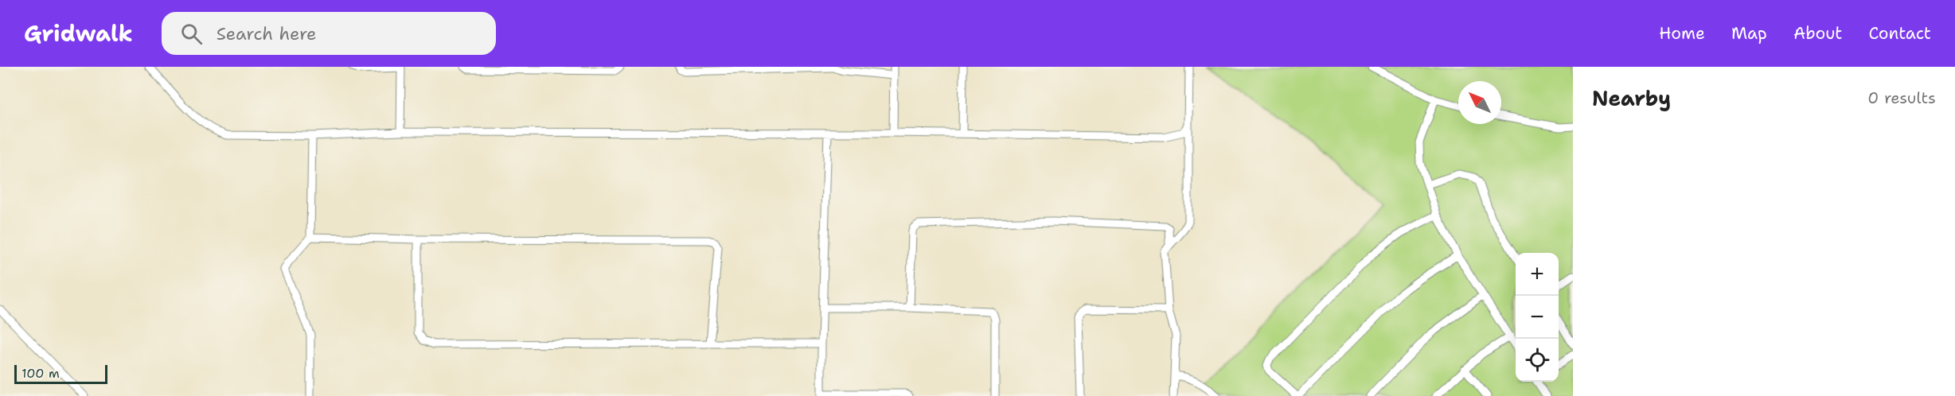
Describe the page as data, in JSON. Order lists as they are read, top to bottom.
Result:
{
  "scale_bar": "100 m",
  "north": "top left",
  "page": {
    "header": "Gridwalk",
    "search": "Search here",
    "nav": [
      "Home",
      "Map",
      "About",
      "Contact"
    ],
    "heading": ["Nearby", "0 results"],
    "map_buttons": ["+", "−"],
    "scale": "100 m"
  }
}
